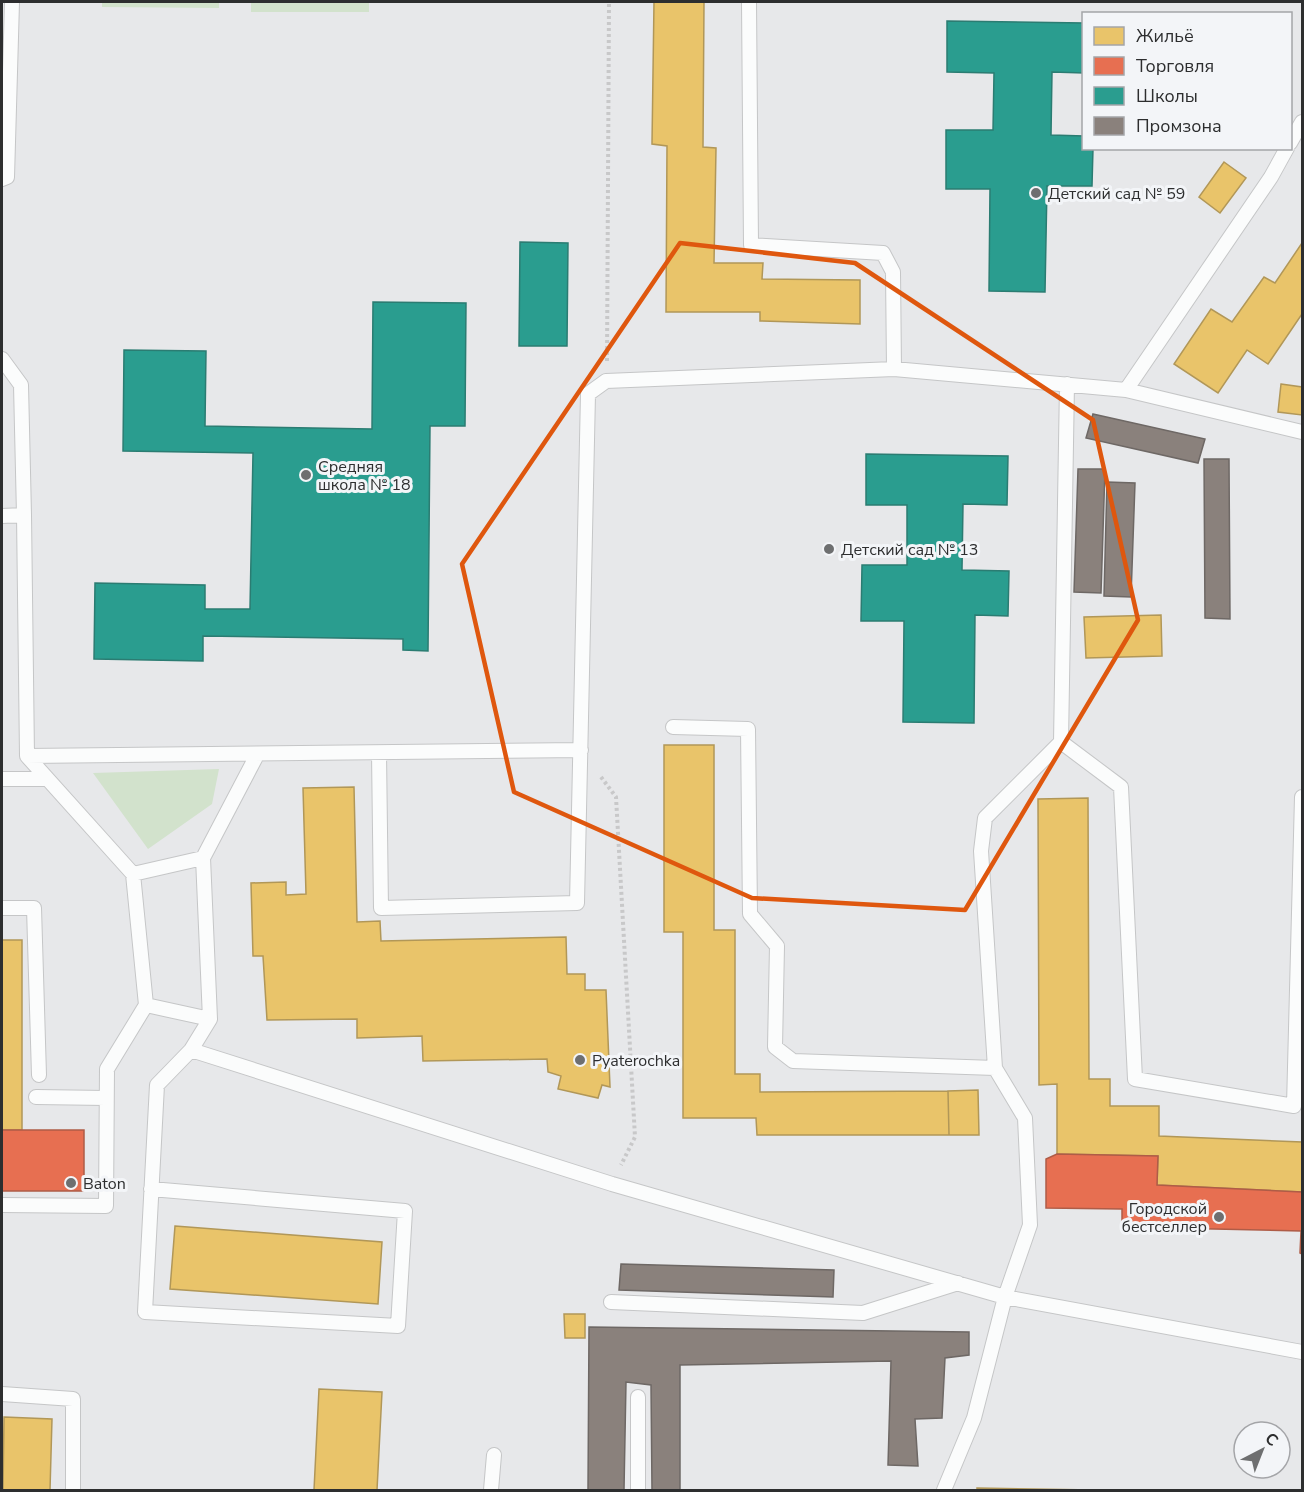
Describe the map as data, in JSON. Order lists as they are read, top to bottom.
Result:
{
  "places": [
    "Детский сад № 59",
    "Средняя школа № 18",
    "Детский сад № 13",
    "Pyaterochka",
    "Baton",
    "Городской бестселлер"
  ],
  "legend": [
    "Жильё",
    "Торговля",
    "Школы",
    "Промзона"
  ],
  "north": "top right"
}
